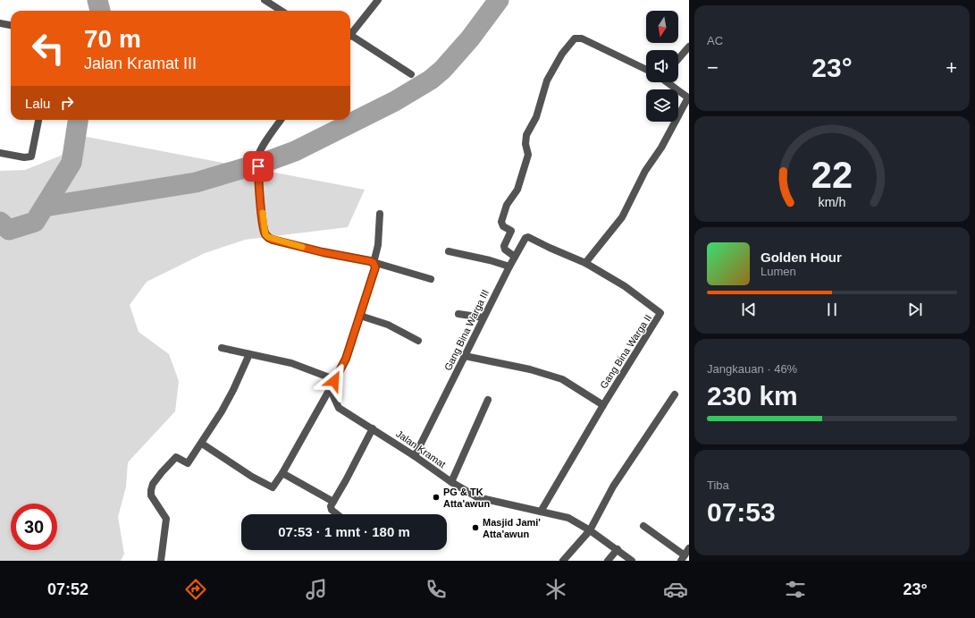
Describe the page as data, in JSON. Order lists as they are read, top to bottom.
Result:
{
  "streets": {
    "street": ["Gang Bina Warga III", "Gang Bina Warga II", "Jalan Kramat"]
  },
  "crossings": [
    ["Gang Bina Warga III", "Gang Bina Warga II"],
    ["Gang Bina Warga III", "Jalan Kramat"],
    ["Gang Bina Warga II", "Jalan Kramat"]
  ],
  "places": ["PG & TK Atta'awun", "Masjid Jami' Atta'awun"],
  "north": "bottom",
  "page": {
    "tile": [
      "AC",
      ["Jangkauan · 46%", "230 km"],
      ["Tiba", "07:53"]
    ],
    "turn": ["70 m", "Jalan Kramat III"],
    "heat": ["−", "23°", "+"],
    "then": "Lalu",
    "song": ["Golden Hour", "Lumen"],
    "limit": "30",
    "trip": "07:53 · 1 mnt · 180 m",
    "tabs": ["07:52", "23°"],
    "gauge": ["22", "km/h"]
  }
}
